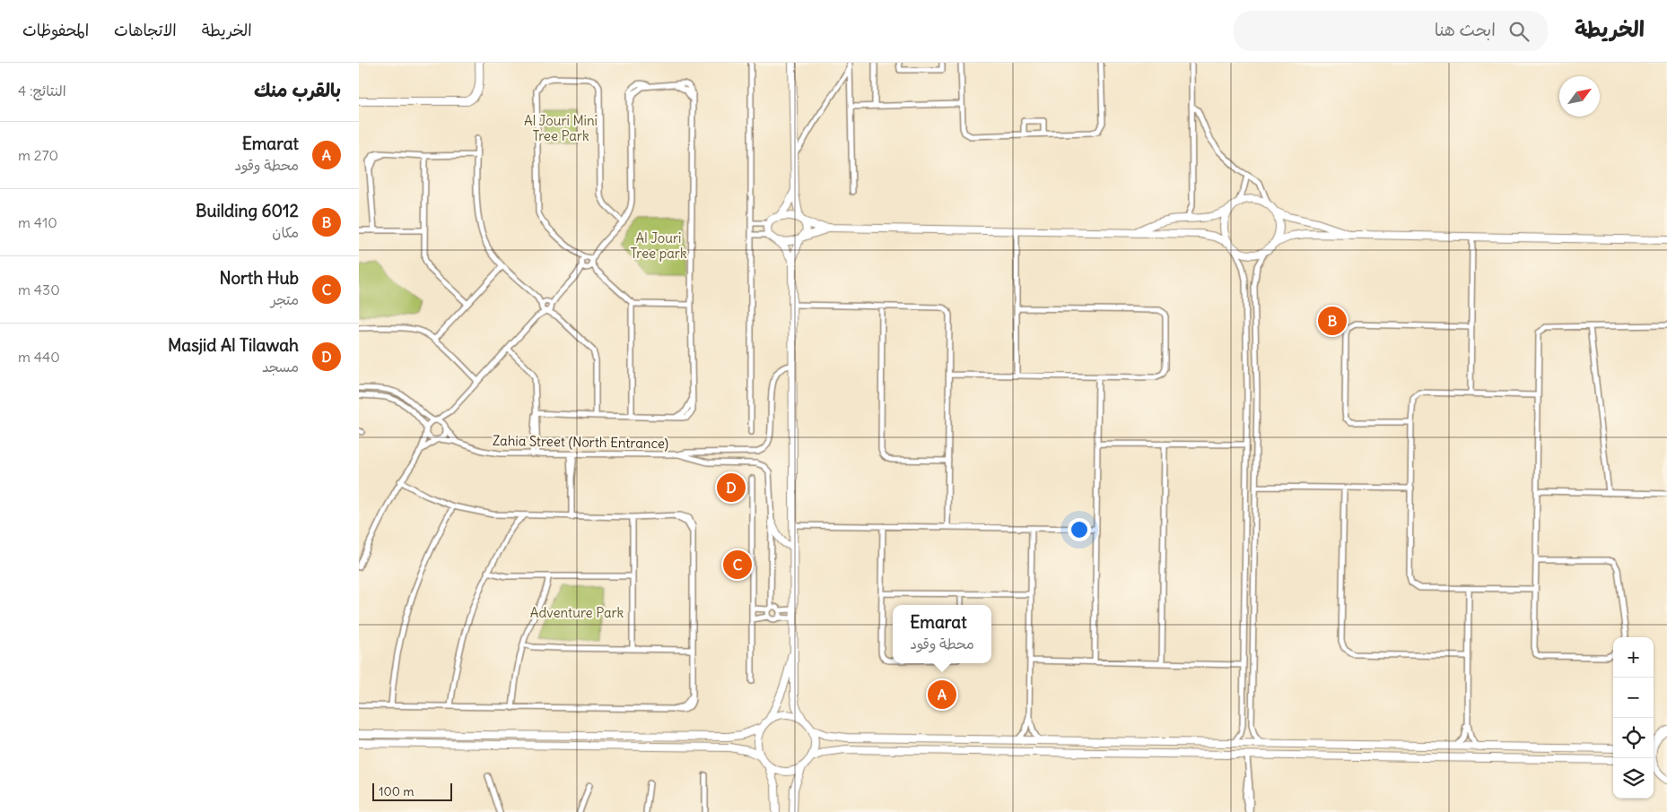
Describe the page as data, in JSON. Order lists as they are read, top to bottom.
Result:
{
  "streets": {
    "street": ["Zahia Street (North Entrance)"]
  },
  "parks": ["Al Jouri Mini Tree Park", "Al Jouri Tree park", "Adventure Park"],
  "scale_bar": "100 m",
  "north": "top right",
  "page": {
    "header": "الخريطة",
    "search": "ابحث هنا",
    "nav": ["الخريطة", "الاتجاهات", "المحفوظات"],
    "heading": ["بالقرب منك", "النتائج: 4"],
    "list": [
      {
        "mark": "A",
        "name": "Emarat",
        "note": "محطة وقود",
        "value": "270 m"
      },
      {
        "mark": "B",
        "name": "Building 6012",
        "note": "مكان",
        "value": "410 m"
      },
      {
        "mark": "C",
        "name": "North Hub",
        "note": "متجر",
        "value": "430 m"
      },
      {
        "mark": "D",
        "name": "Masjid Al Tilawah",
        "note": "مسجد",
        "value": "440 m"
      }
    ],
    "pins": [
      "B",
      "D",
      "C",
      "A"
    ],
    "popup": ["Emarat", "محطة وقود"],
    "map_buttons": ["+", "−"],
    "scale": "100 m"
  }
}
